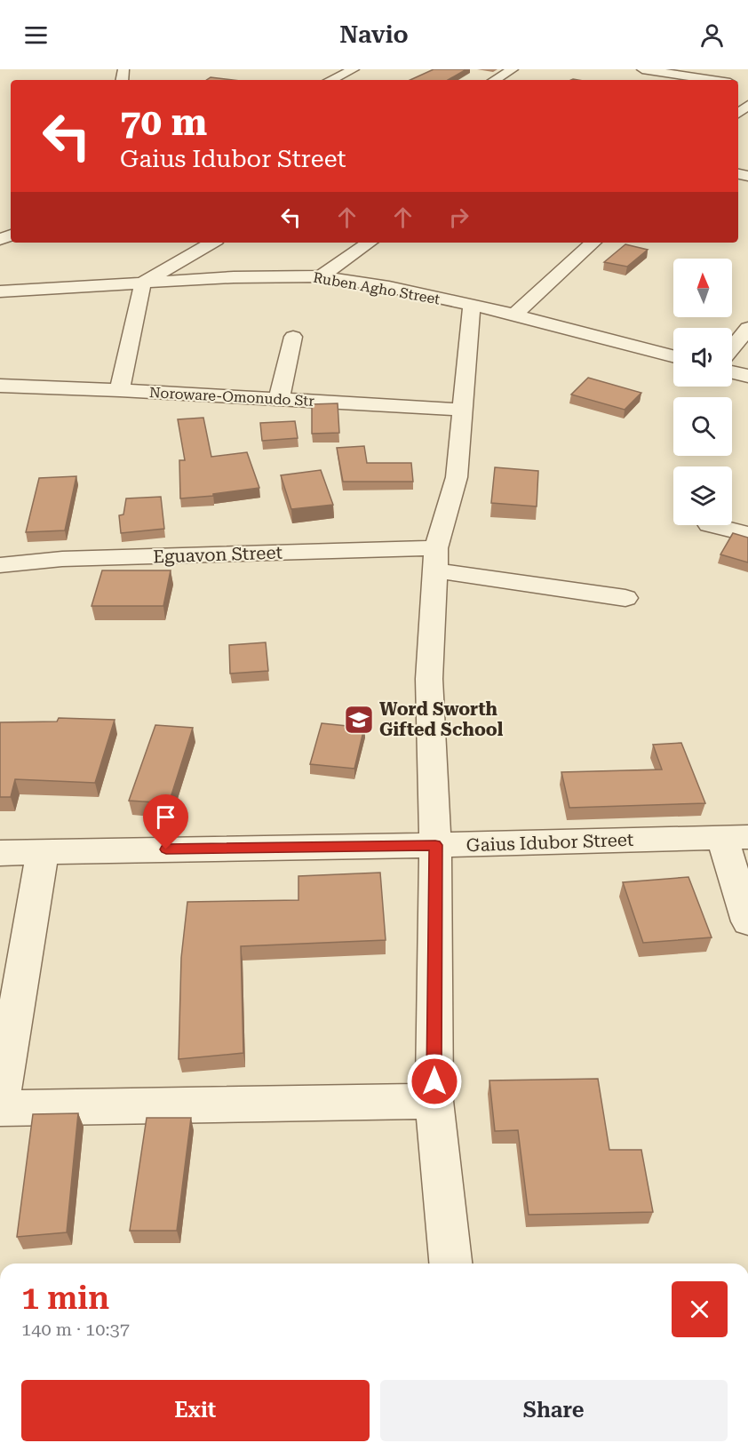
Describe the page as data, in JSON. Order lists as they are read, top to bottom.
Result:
{
  "streets": {
    "street": [
      "Ruben Agho Street",
      "Noroware-Omonudo Str",
      "Eguavon Street",
      "Gaius Idubor Street"
    ]
  },
  "places": {
    "school or university": ["Word Sworth Gifted School"]
  },
  "north": "top",
  "page": {
    "header": "Navio",
    "turn": ["70 m", "Gaius Idubor Street"],
    "heading": ["1 min", "140 m · 10:37"],
    "buttons": ["Exit", "Share"]
  }
}
